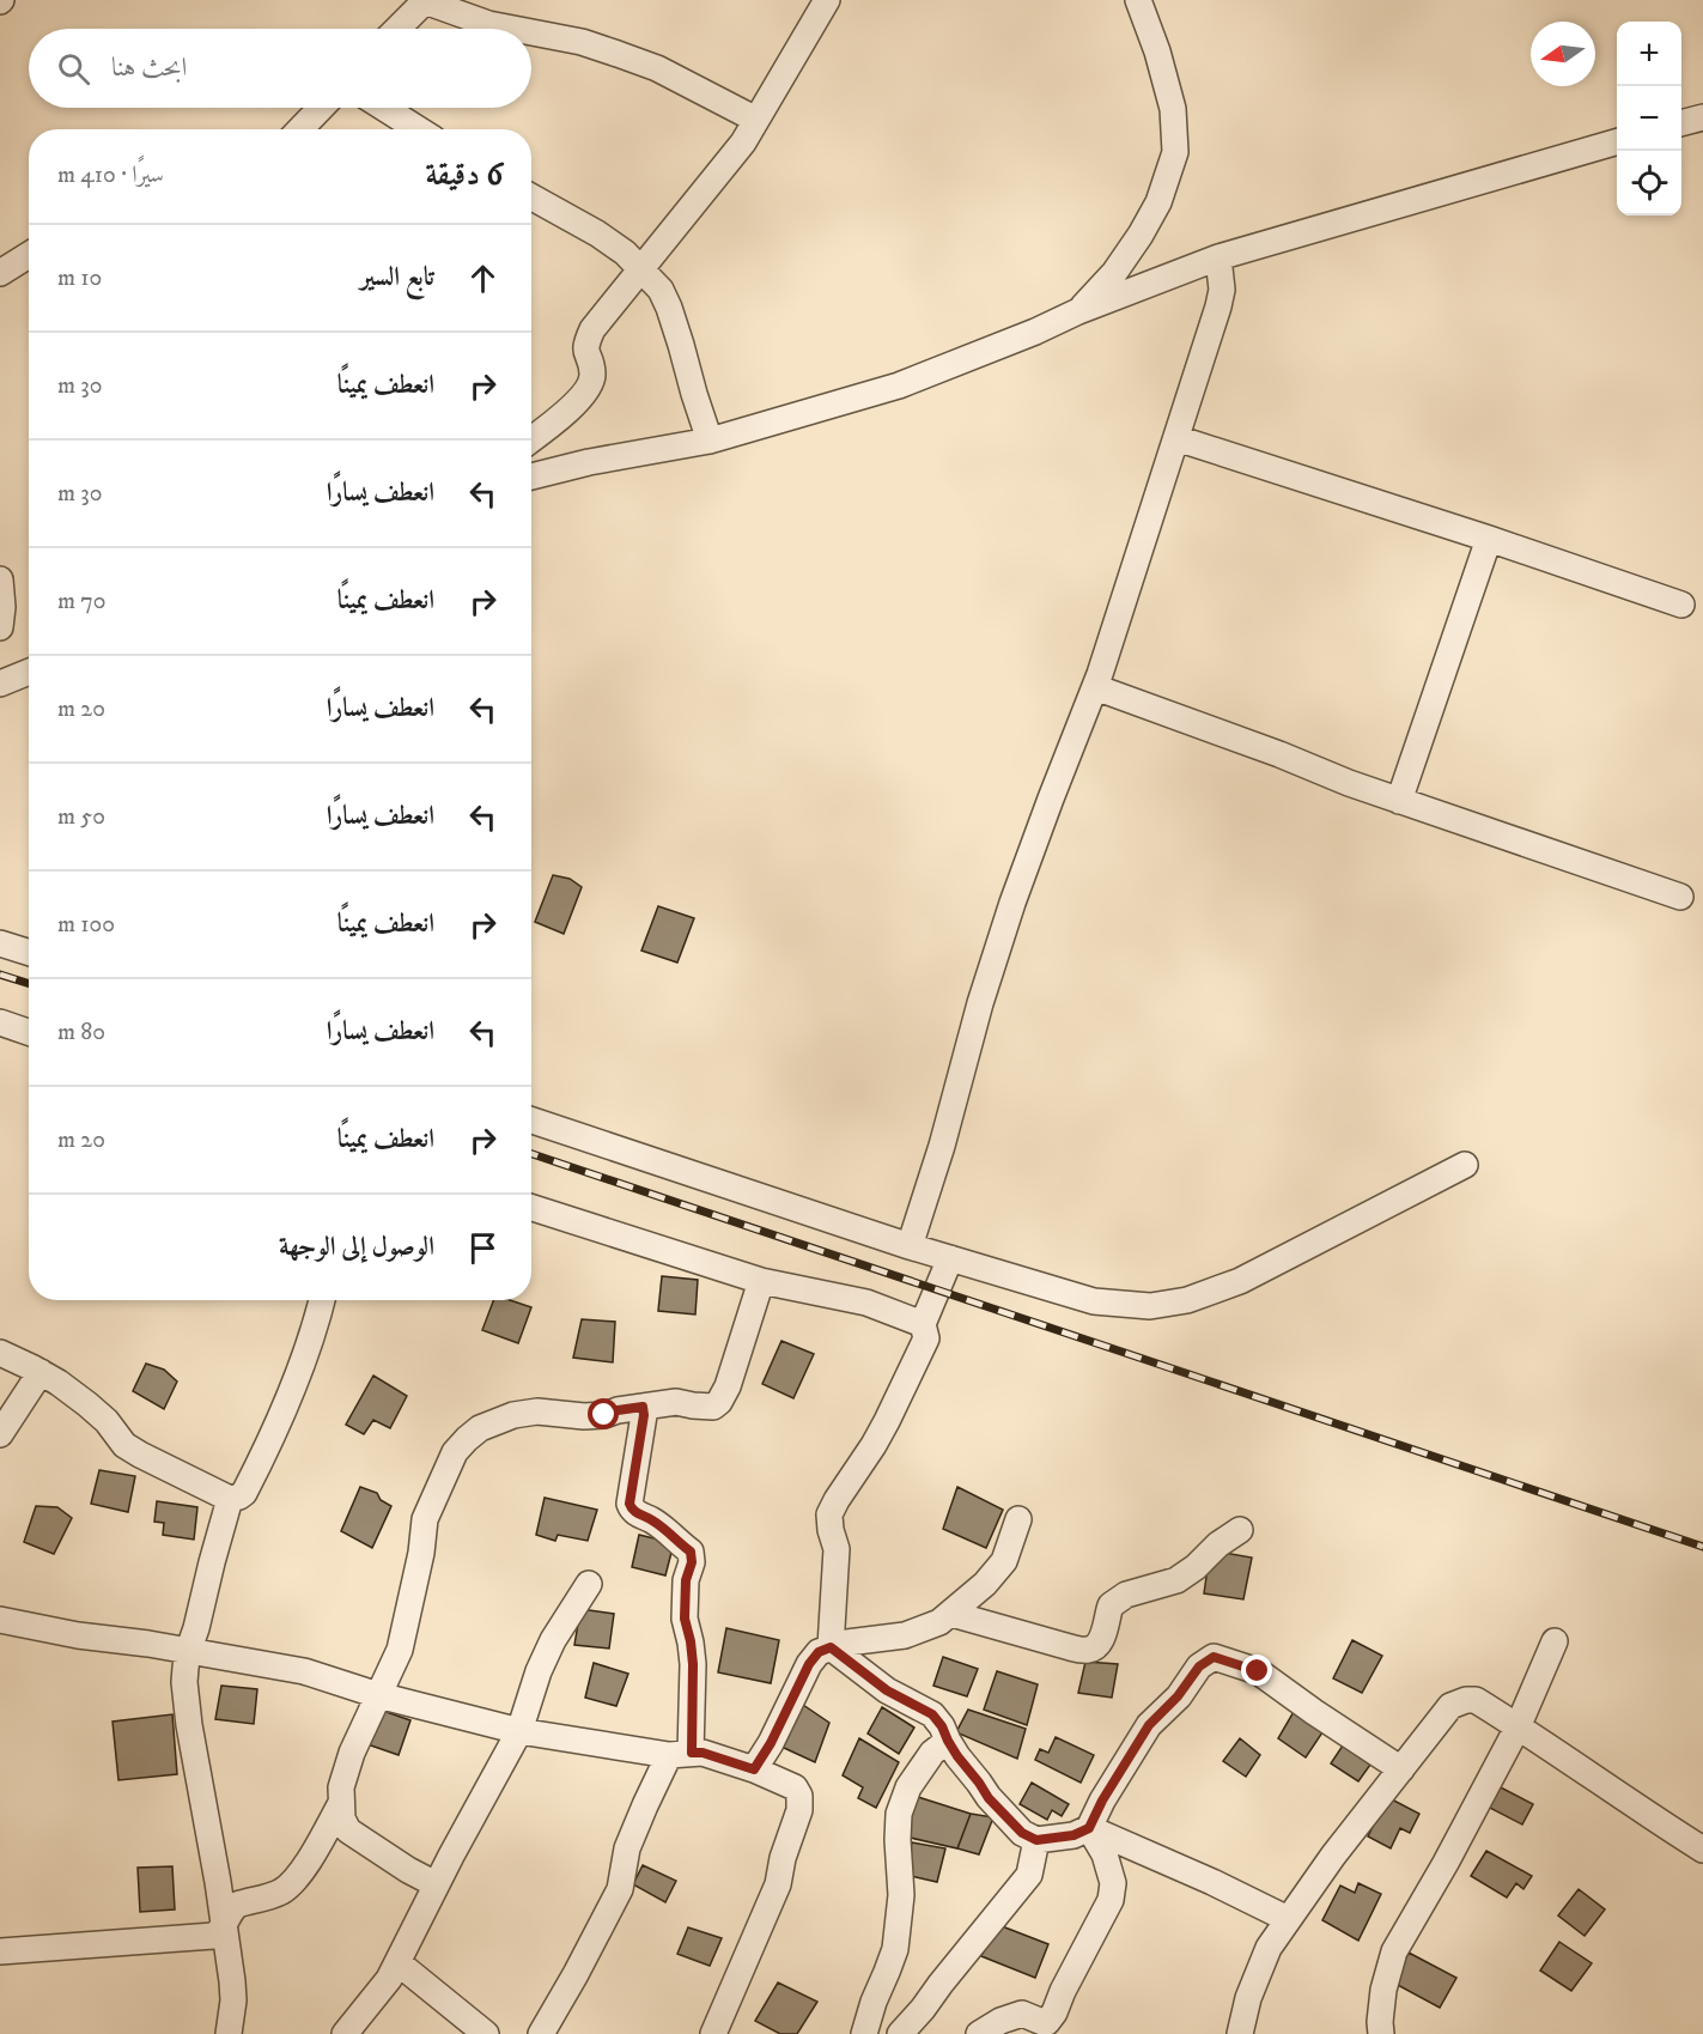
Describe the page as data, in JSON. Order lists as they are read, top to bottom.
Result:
{
  "north": "left",
  "page": {
    "map_buttons": ["+", "−"],
    "search": "ابحث هنا",
    "heading": ["6 دقيقة", "سيرًا · 410 m"],
    "list": [
      ["تابع السير", "10 m"],
      ["انعطف يمينًا", "30 m"],
      ["انعطف يسارًا", "30 m"],
      ["انعطف يمينًا", "70 m"],
      ["انعطف يسارًا", "20 m"],
      ["انعطف يسارًا", "50 m"],
      ["انعطف يمينًا", "100 m"],
      ["انعطف يسارًا", "80 m"],
      ["انعطف يمينًا", "20 m"],
      "الوصول إلى الوجهة"
    ]
  }
}
